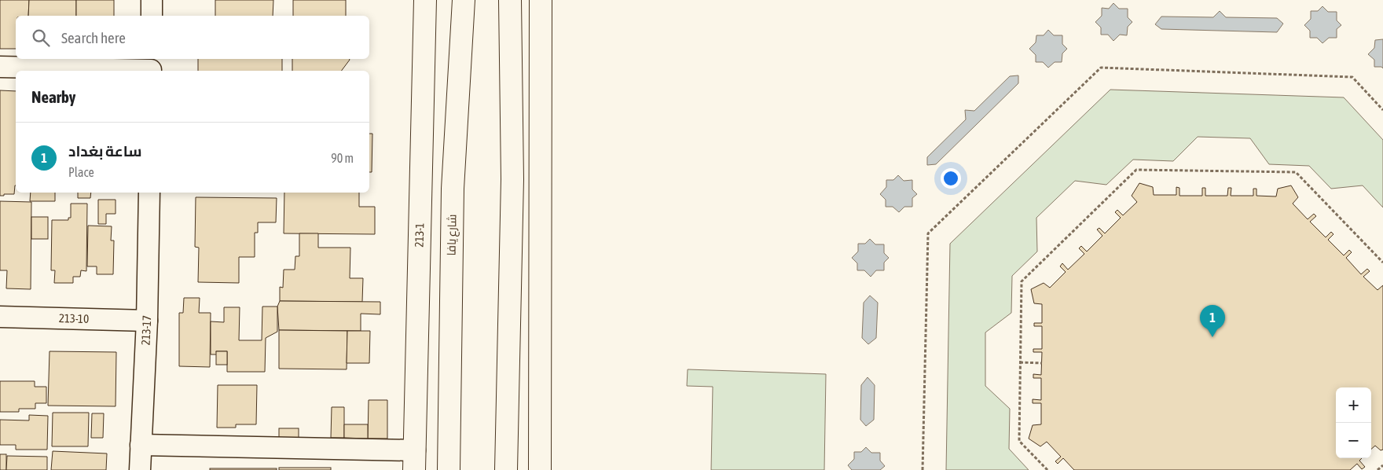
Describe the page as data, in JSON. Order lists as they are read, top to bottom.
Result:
{
  "streets": {
    "main road": ["213-1", "شارع يافا"],
    "street": ["213-10", "213-17"]
  },
  "crossings": [
    ["213-10", "213-17"]
  ],
  "page": {
    "search": "Search here",
    "heading": "Nearby",
    "list": [
      {
        "mark": "1",
        "name": "ساعة بغداد",
        "note": "Place",
        "value": "90 m"
      }
    ],
    "pins": "1",
    "map_buttons": ["+", "−"]
  }
}
